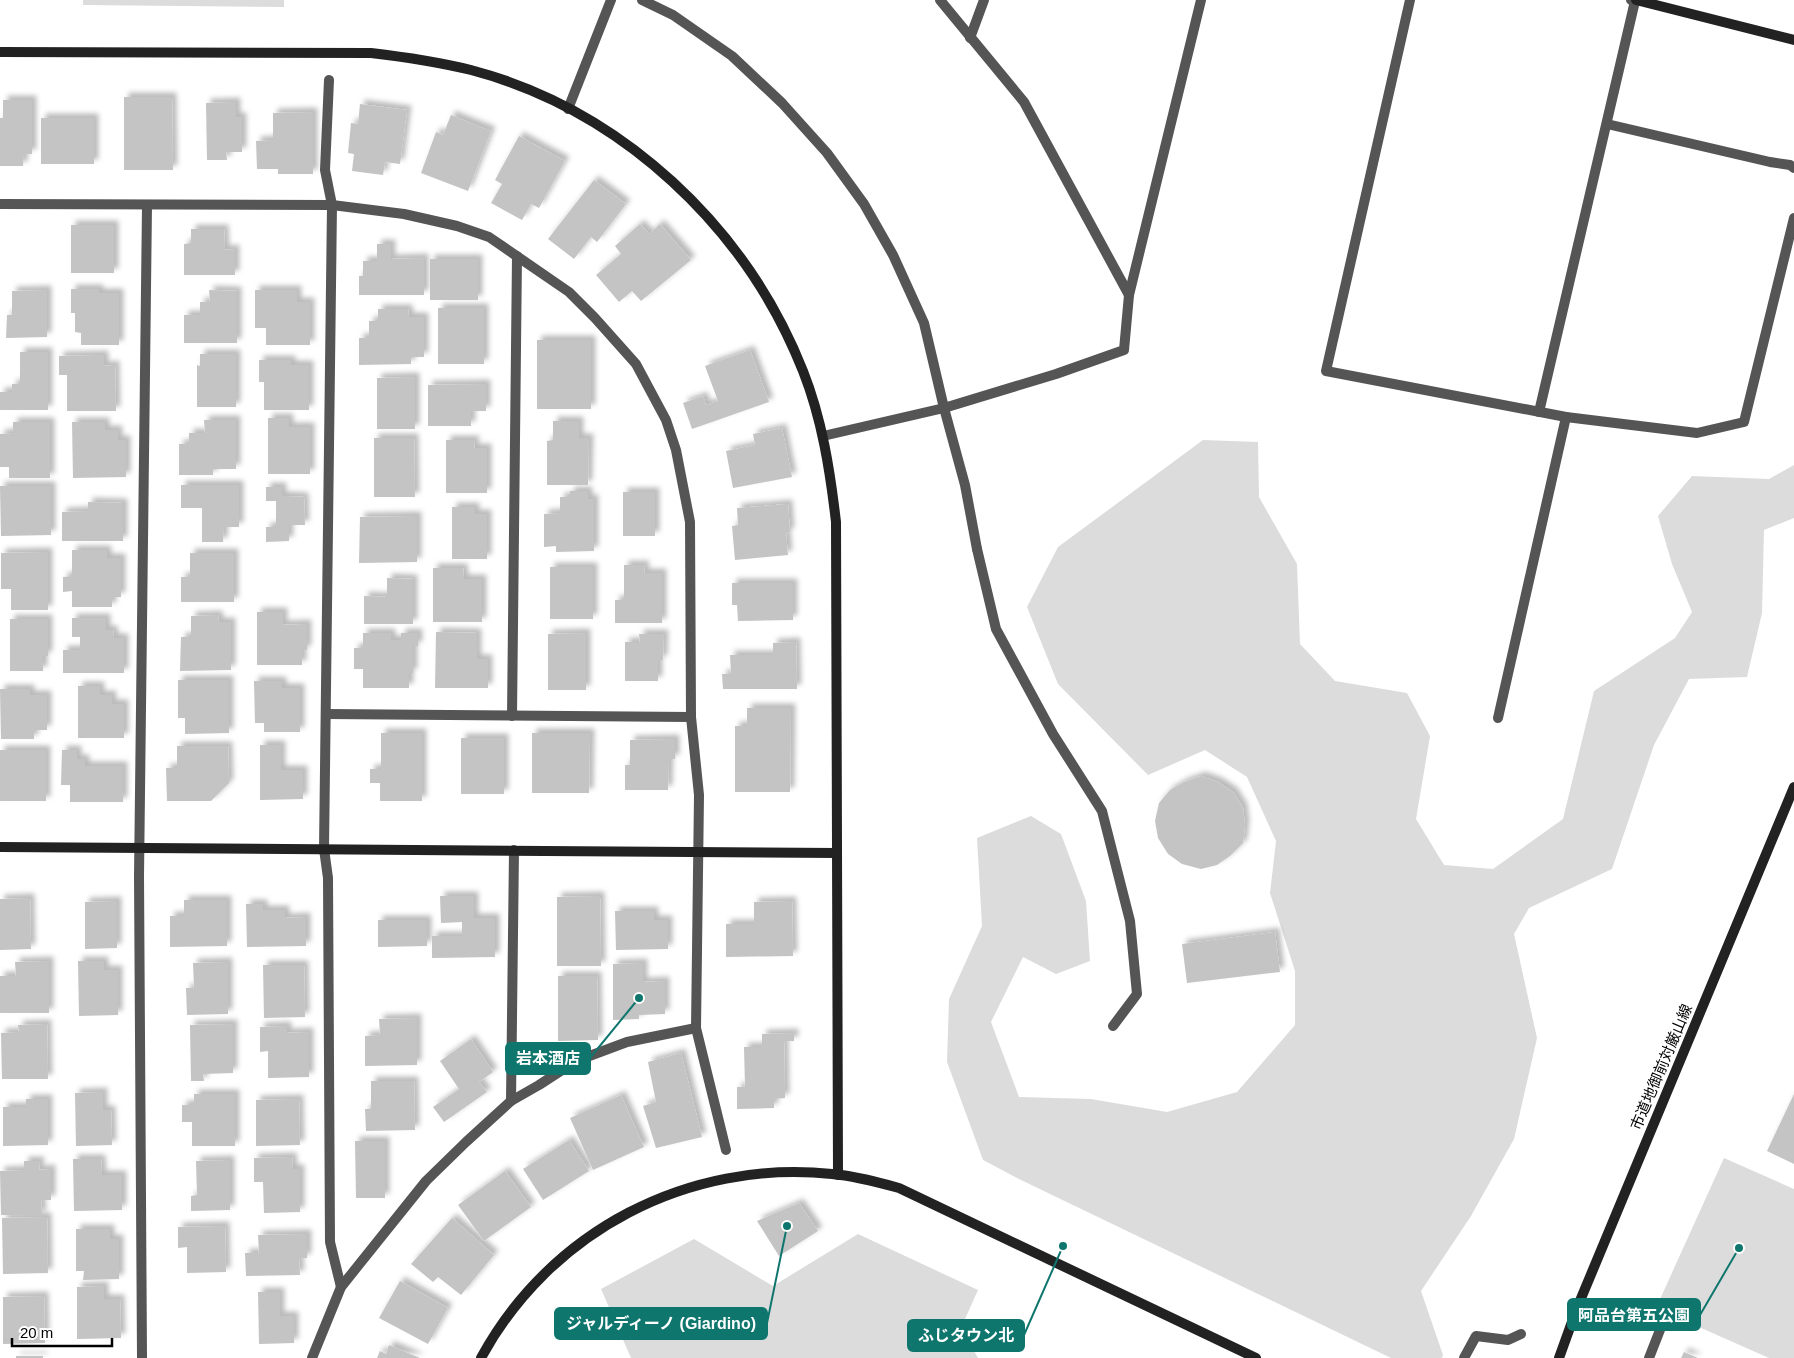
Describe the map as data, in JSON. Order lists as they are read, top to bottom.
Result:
{
  "streets": {
    "street": ["市道地御前対厳山線"]
  },
  "places": [
    "岩本酒店",
    "ジャルディーノ (Giardino)",
    "ふじタウン北",
    "阿品台第五公園"
  ],
  "scale_bar": "20 m"
}
